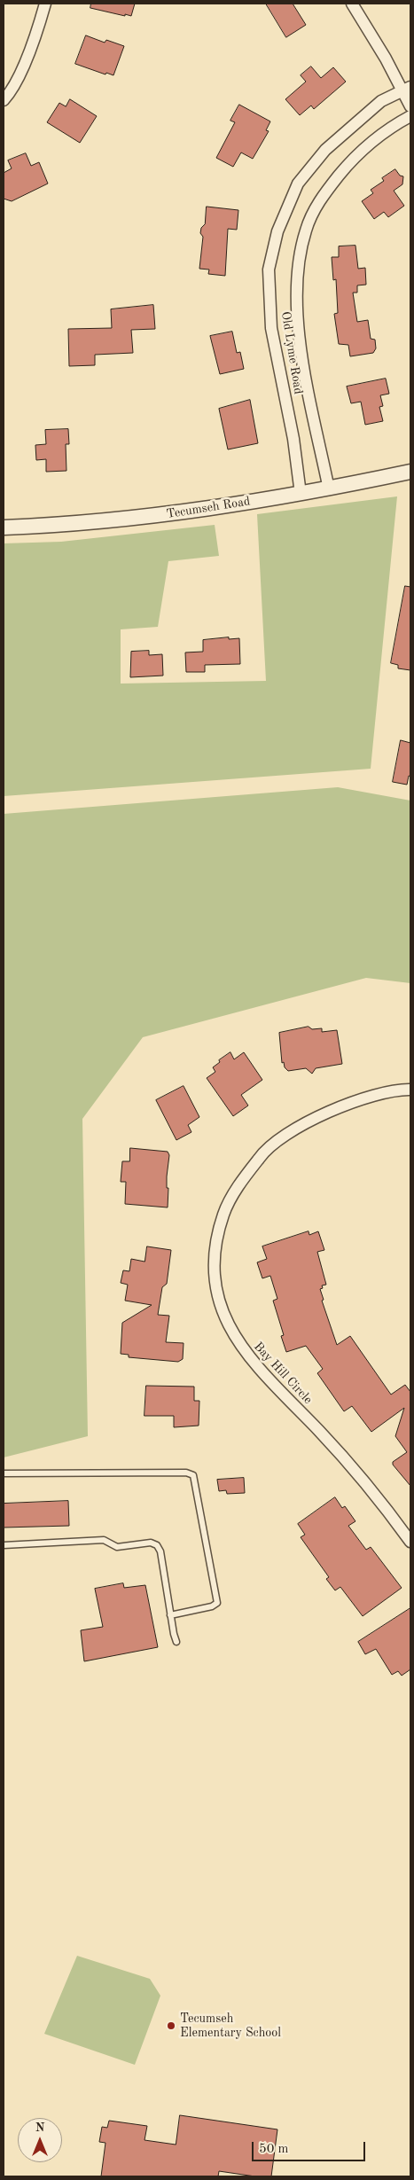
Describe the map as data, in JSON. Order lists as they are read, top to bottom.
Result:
{
  "streets": {
    "street": ["Old Lyme Road", "Tecumseh Road", "Bay Hill Circle"]
  },
  "crossings": [
    ["Old Lyme Road", "Tecumseh Road"]
  ],
  "places": ["Tecumseh Elementary School"],
  "scale_bar": "50 m",
  "north": "top"
}
